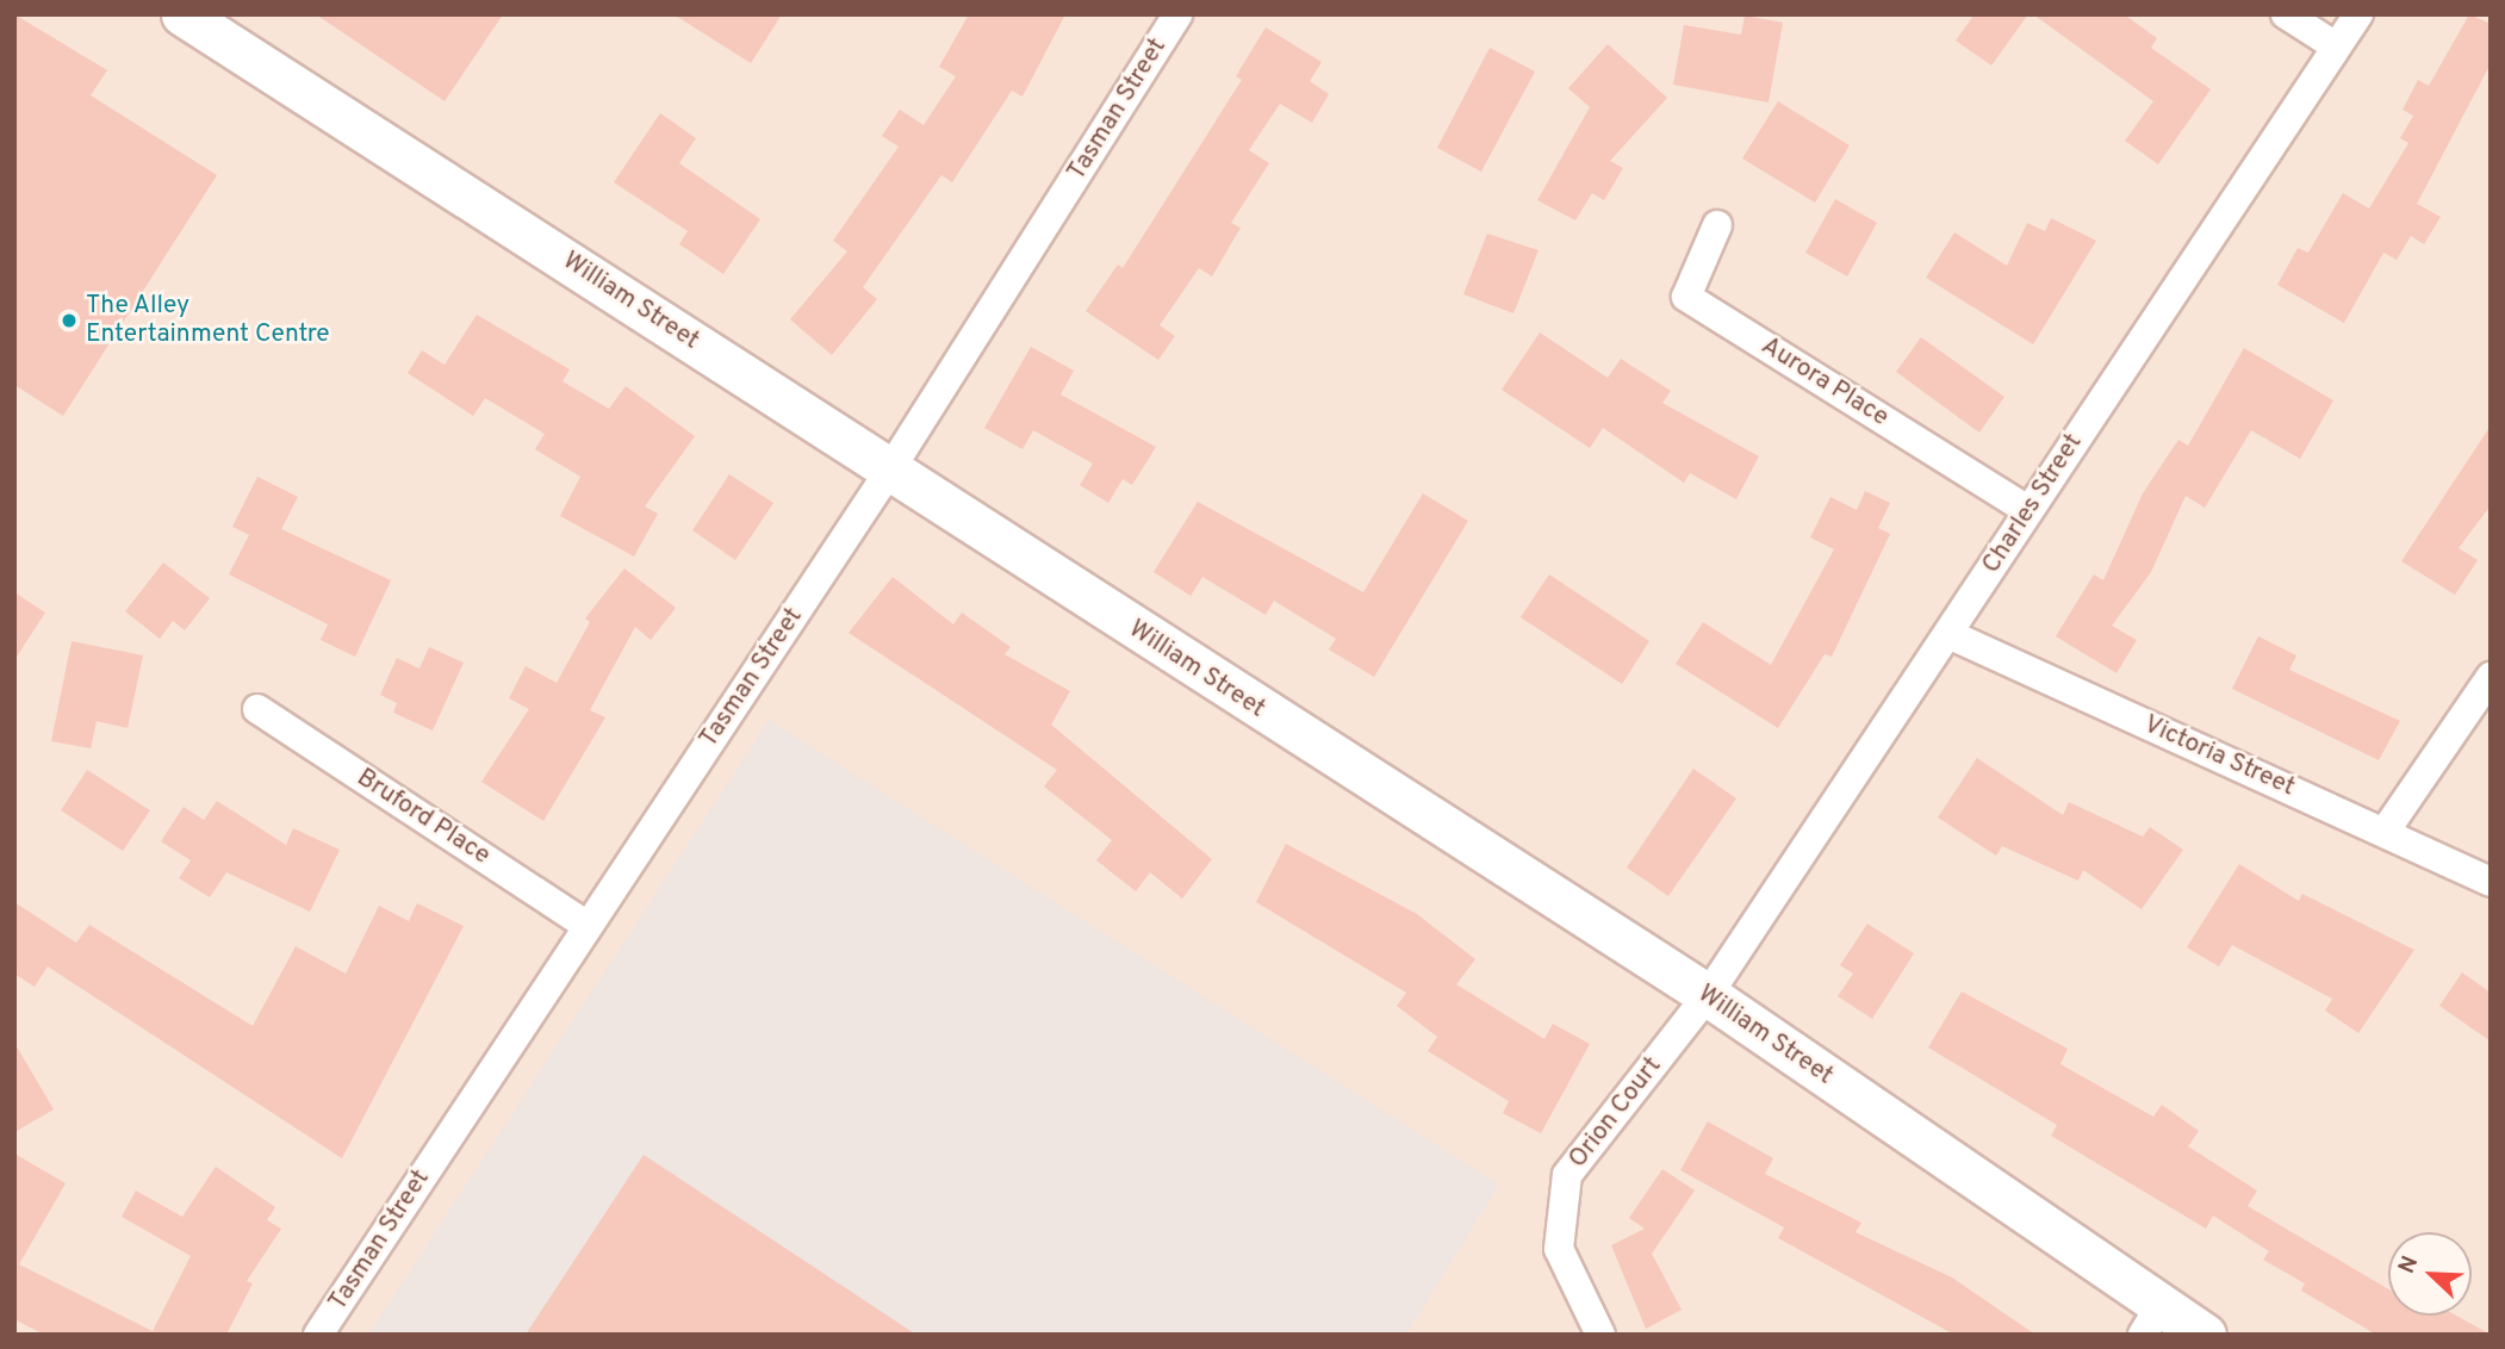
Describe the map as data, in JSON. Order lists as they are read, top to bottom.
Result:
{
  "streets": {
    "main road": ["William Street"],
    "street": [
      "Tasman Street",
      "Aurora Place",
      "Charles Street",
      "Victoria Street",
      "Bruford Place",
      "Orion Court"
    ]
  },
  "crossings": [
    ["Tasman Street", "William Street"],
    ["Tasman Street", "Bruford Place"],
    ["William Street", "Charles Street"],
    ["William Street", "Orion Court"],
    ["Aurora Place", "Charles Street"],
    ["Charles Street", "Victoria Street"],
    ["Charles Street", "Orion Court"]
  ],
  "places": ["The Alley Entertainment Centre"],
  "north": "top left"
}
